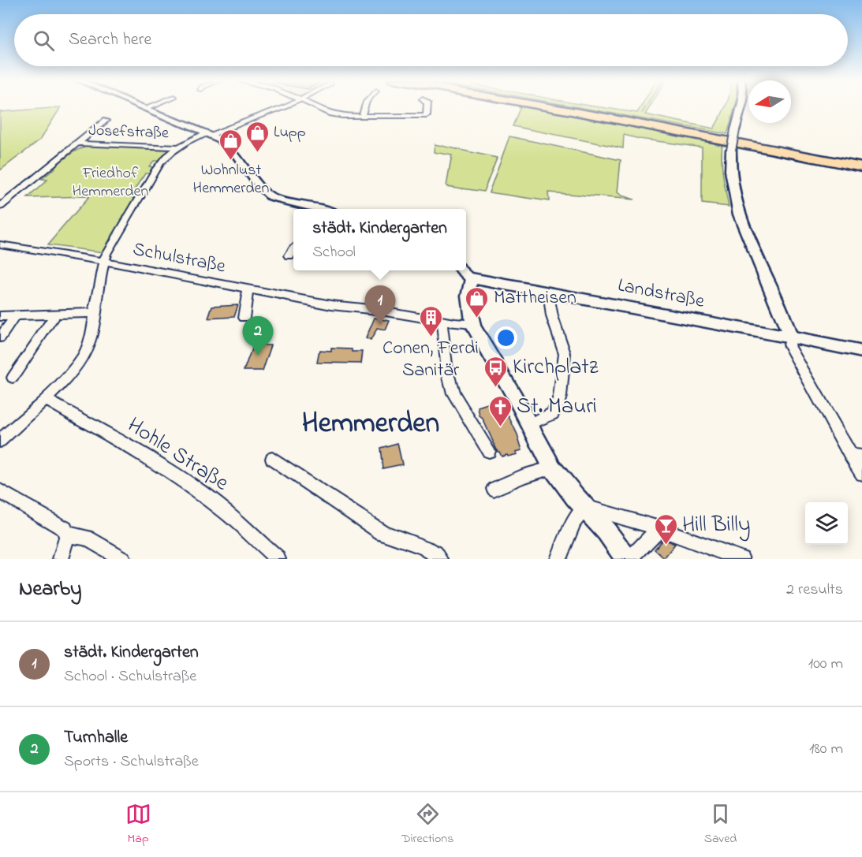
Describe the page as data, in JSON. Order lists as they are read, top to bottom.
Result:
{
  "streets": {
    "main road": ["Landstraße"],
    "street": ["Josefstraße", "Schulstraße", "Hohle Straße"]
  },
  "districts": ["Hemmerden"],
  "parks": ["Friedhof Hemmerden"],
  "places": {
    "shop": ["Lupp", "Wohnlust Hemmerden", "Mattheisen"],
    "building": ["Conen, Ferdi Sanitär"],
    "bus stop": ["Kirchplatz"],
    "church": ["St. Mauri"],
    "bar": ["Hill Billy"]
  },
  "north": "left",
  "page": {
    "search": "Search here",
    "popup": ["städt. Kindergarten", "School"],
    "pins": ["1", "2"],
    "heading": ["Nearby", "2 results"],
    "list": [
      {
        "mark": "1",
        "name": "städt. Kindergarten",
        "note": "School · Schulstraße",
        "value": "100 m"
      },
      {
        "mark": "2",
        "name": "Turnhalle",
        "note": "Sports · Schulstraße",
        "value": "180 m"
      }
    ],
    "nav": ["Map", "Directions", "Saved"]
  }
}
